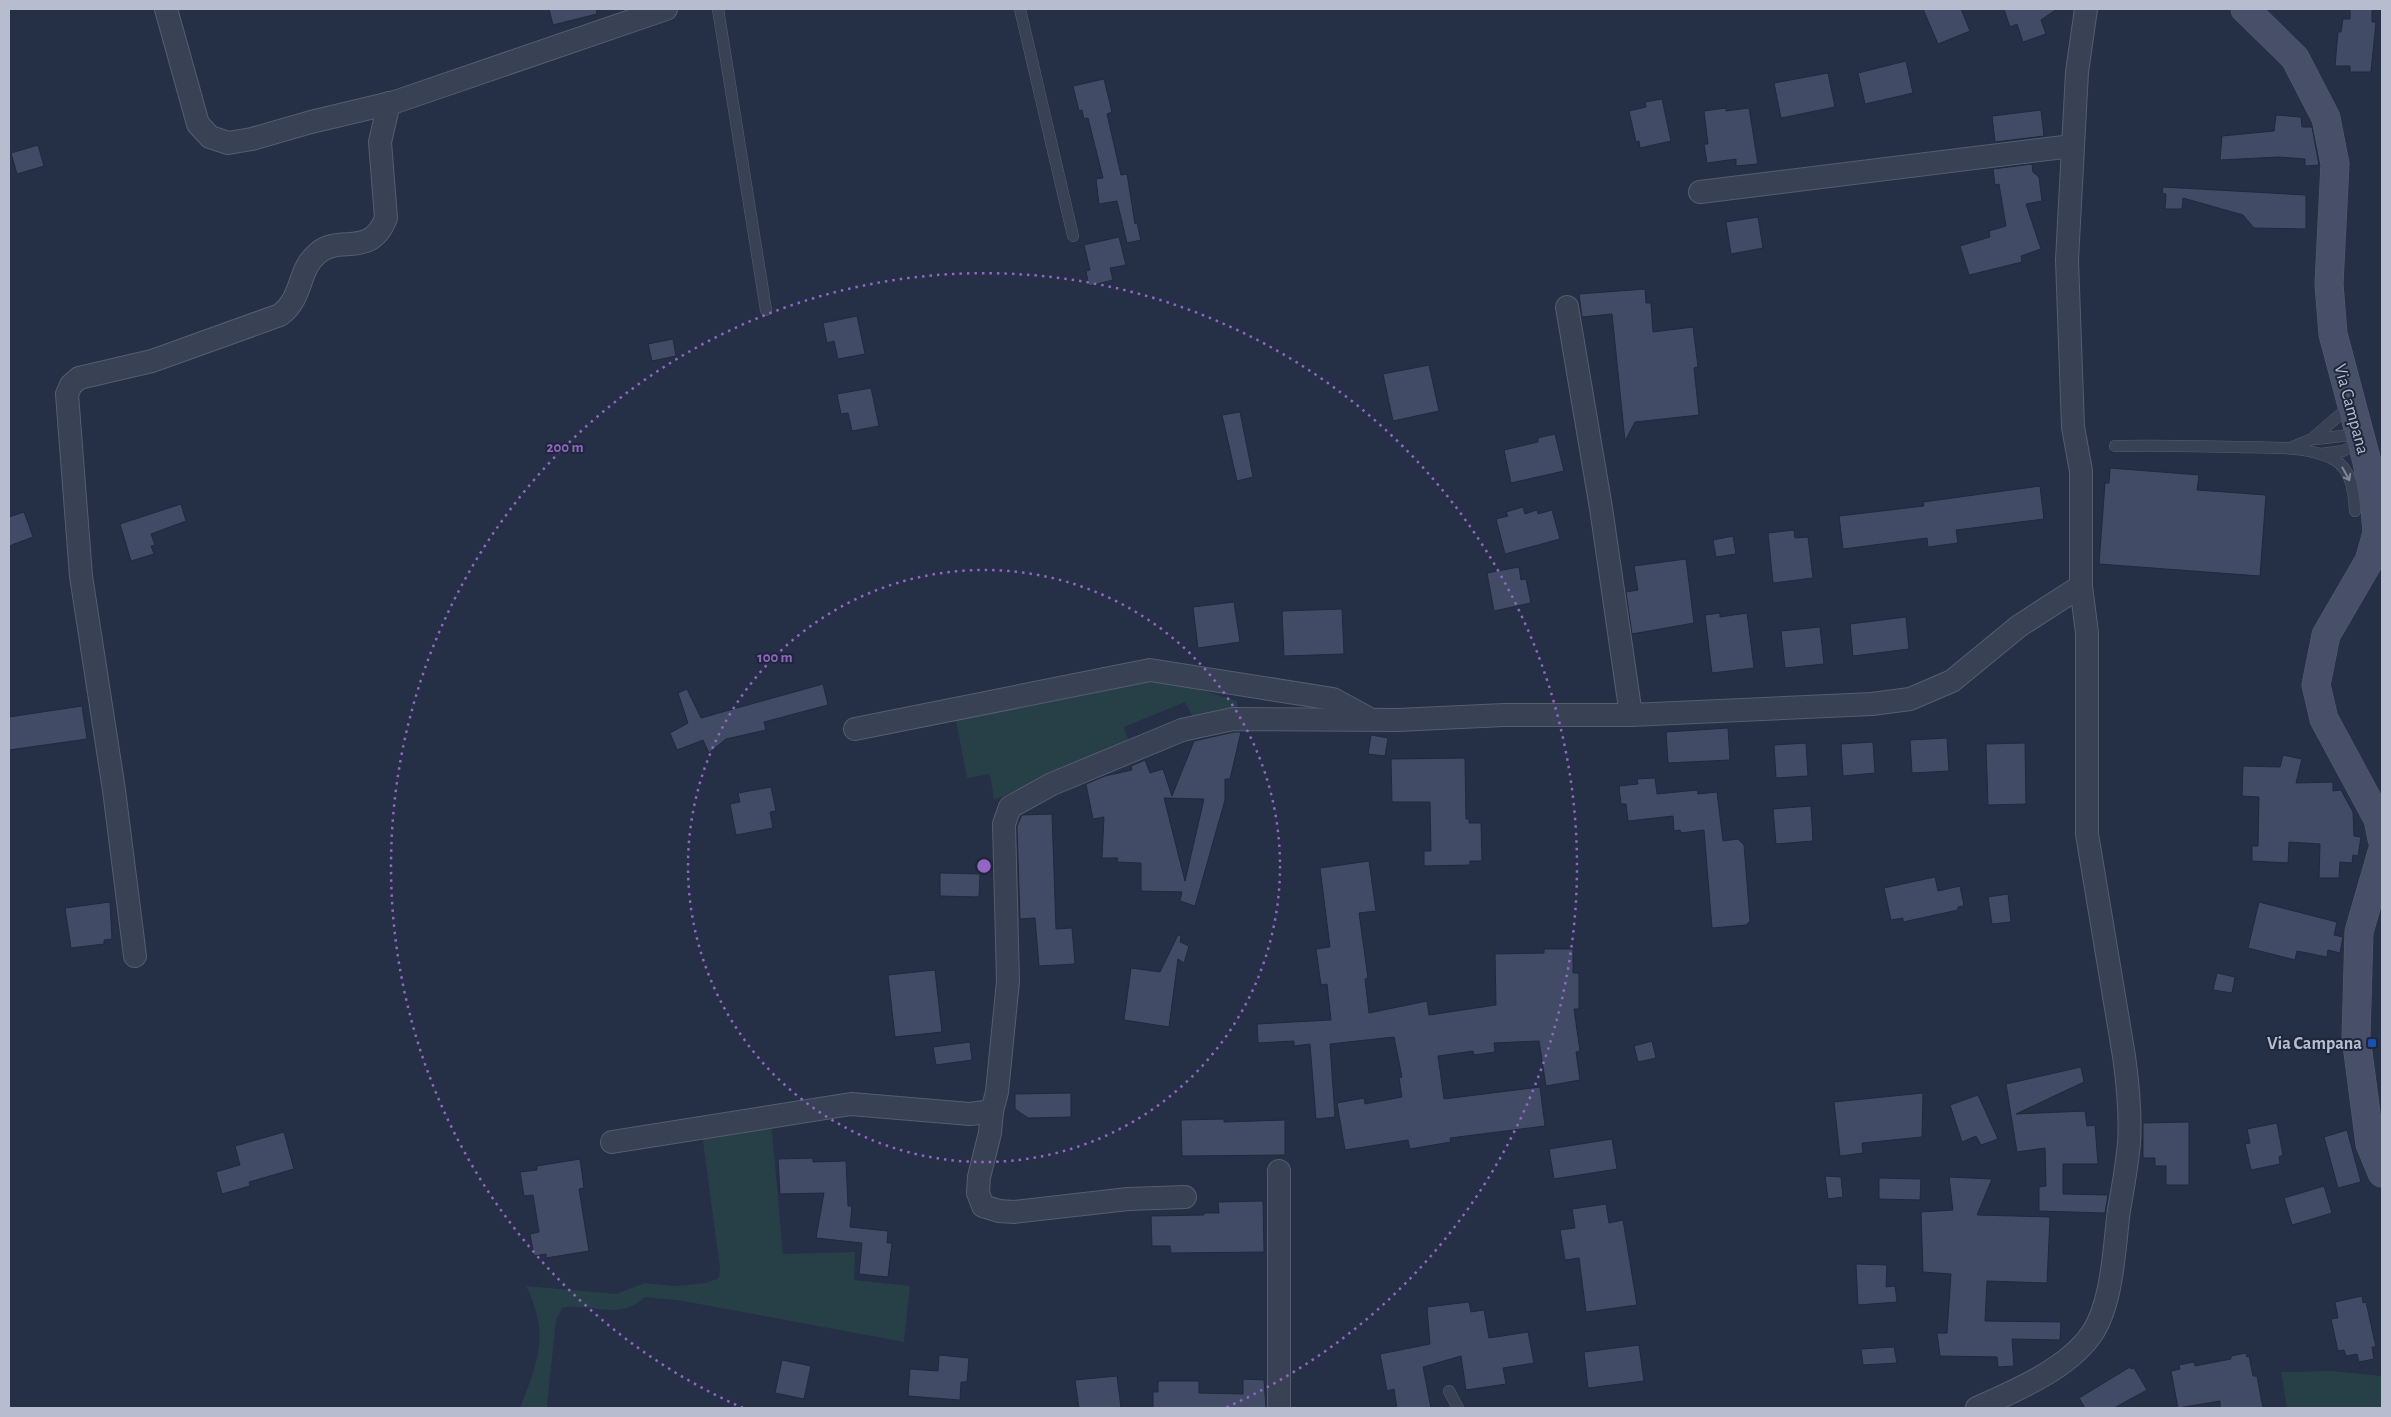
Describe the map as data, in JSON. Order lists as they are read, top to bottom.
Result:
{
  "streets": {
    "main road": ["Via Campana"]
  },
  "places": {
    "transit": ["Via Campana"]
  },
  "rings": ["200 m", "100 m"]
}
